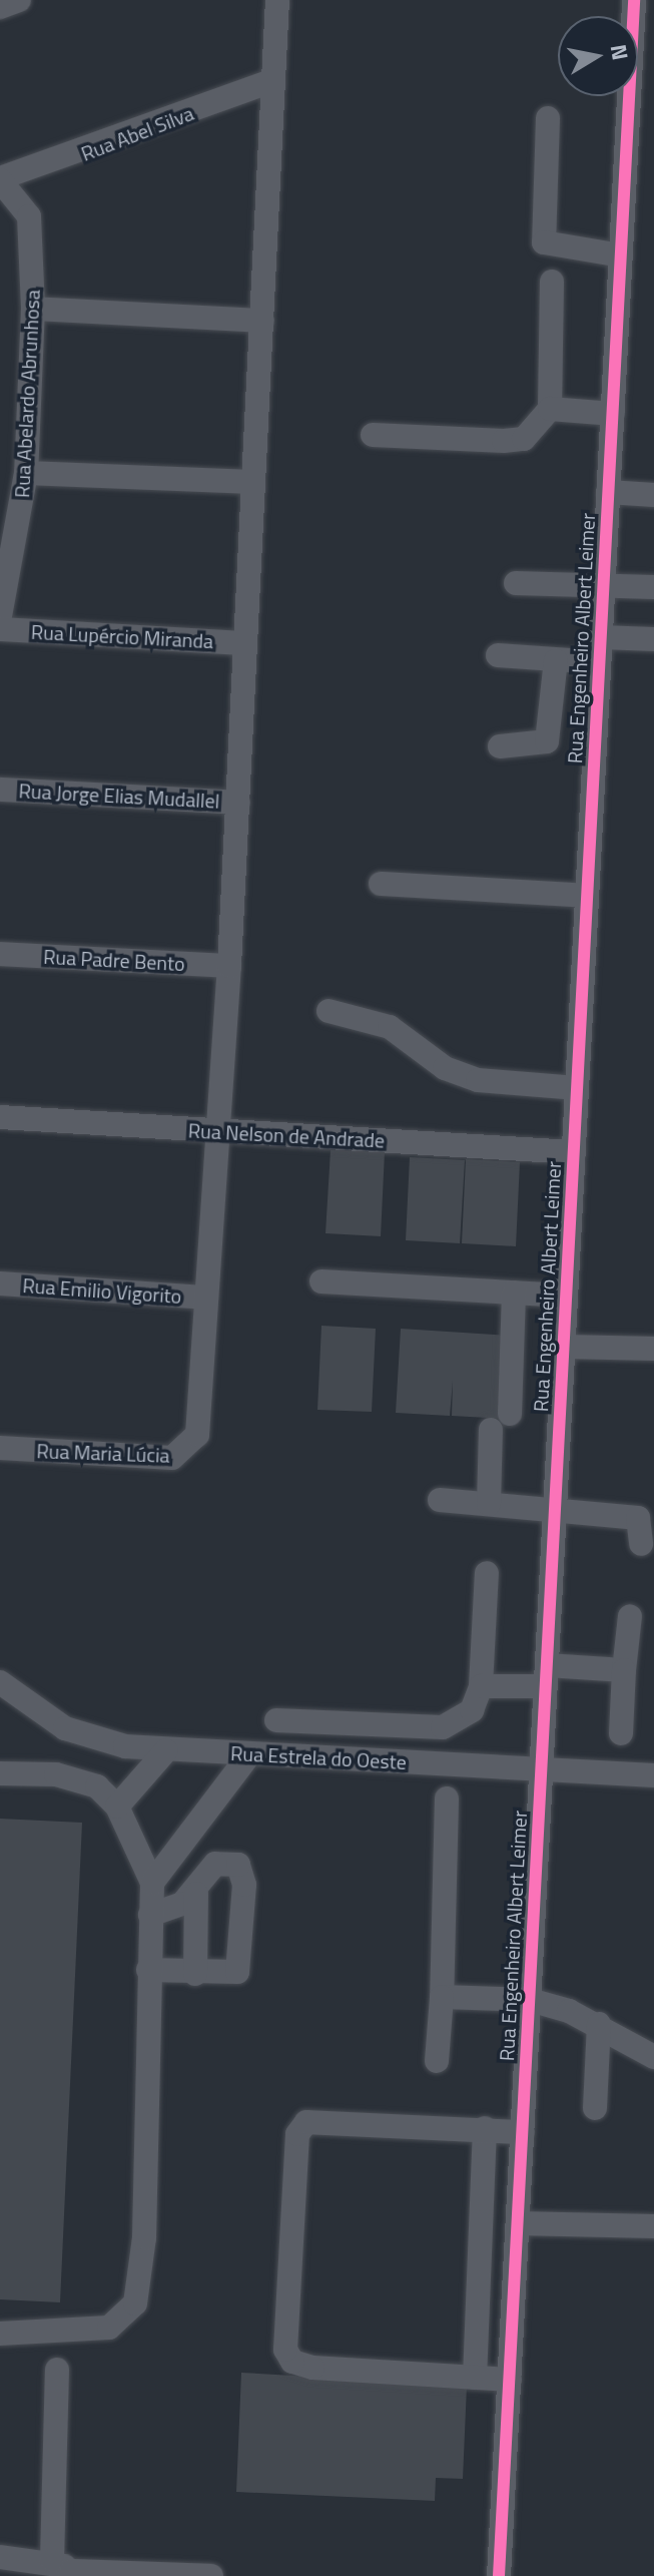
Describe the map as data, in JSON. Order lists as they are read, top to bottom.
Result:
{
  "streets": {
    "street": [
      "Rua Abel Silva",
      "Rua Abelardo Abrunhosa",
      "Rua Lupércio Miranda",
      "Rua Engenheiro Albert Leimer",
      "Rua Jorge Elias Mudallel",
      "Rua Padre Bento",
      "Rua Nelson de Andrade",
      "Rua Emilio Vigorito",
      "Rua Maria Lúcia",
      "Rua Estrela do Oeste"
    ]
  },
  "crossings": [
    ["Rua Abel Silva", "Rua Abelardo Abrunhosa"],
    ["Rua Engenheiro Albert Leimer", "Rua Nelson de Andrade"],
    ["Rua Engenheiro Albert Leimer", "Rua Estrela do Oeste"],
    ["Rua Emilio Vigorito", "Rua Maria Lúcia"]
  ],
  "north": "right"
}
